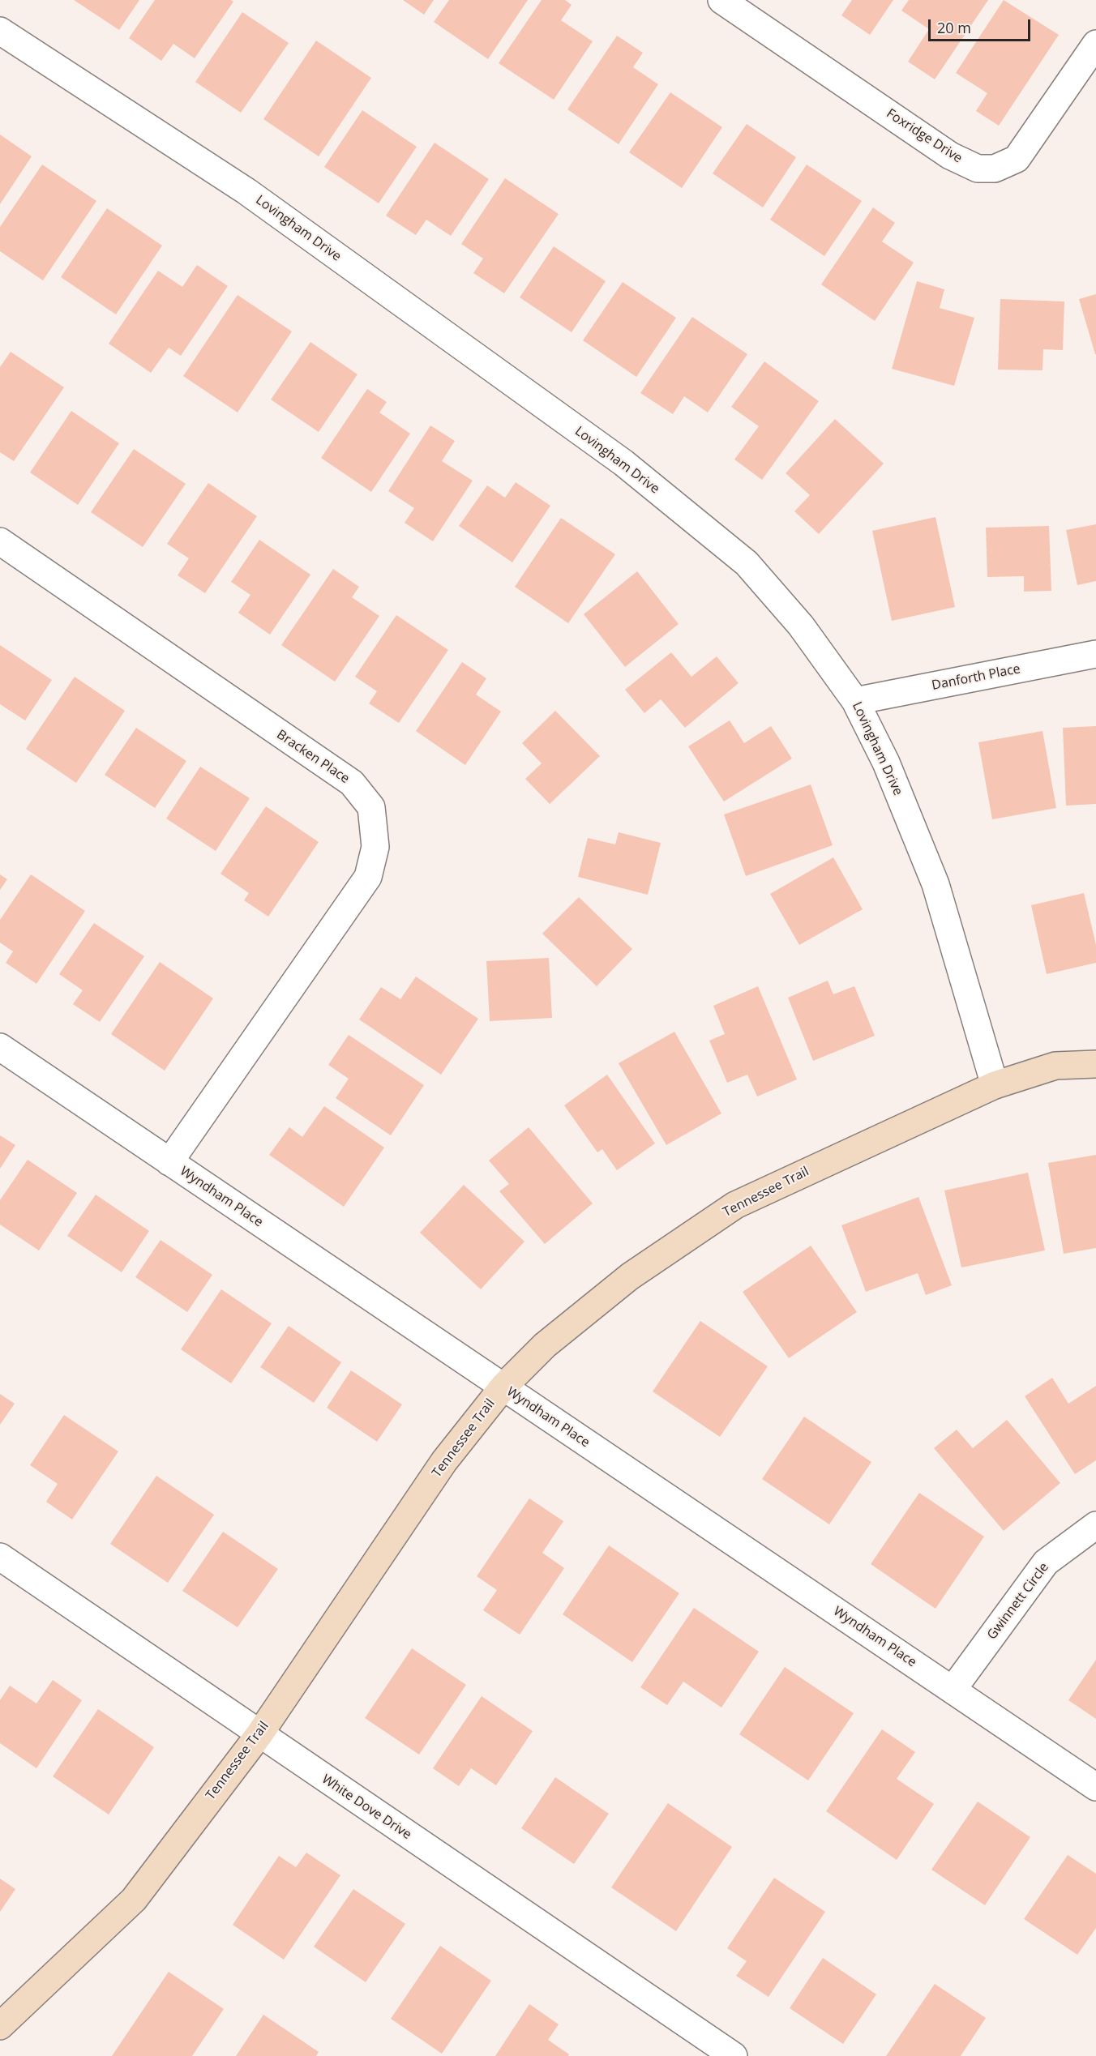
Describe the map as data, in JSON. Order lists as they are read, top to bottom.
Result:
{
  "streets": {
    "street": [
      "Foxridge Drive",
      "Lovingham Drive",
      "Danforth Place",
      "Bracken Place",
      "Tennessee Trail",
      "Wyndham Place",
      "Gwinnett Circle",
      "White Dove Drive"
    ]
  },
  "crossings": [
    ["Lovingham Drive", "Danforth Place"],
    ["Lovingham Drive", "Tennessee Trail"],
    ["Bracken Place", "Wyndham Place"],
    ["Tennessee Trail", "Wyndham Place"],
    ["Tennessee Trail", "White Dove Drive"],
    ["Wyndham Place", "Gwinnett Circle"]
  ],
  "scale_bar": "20 m"
}
